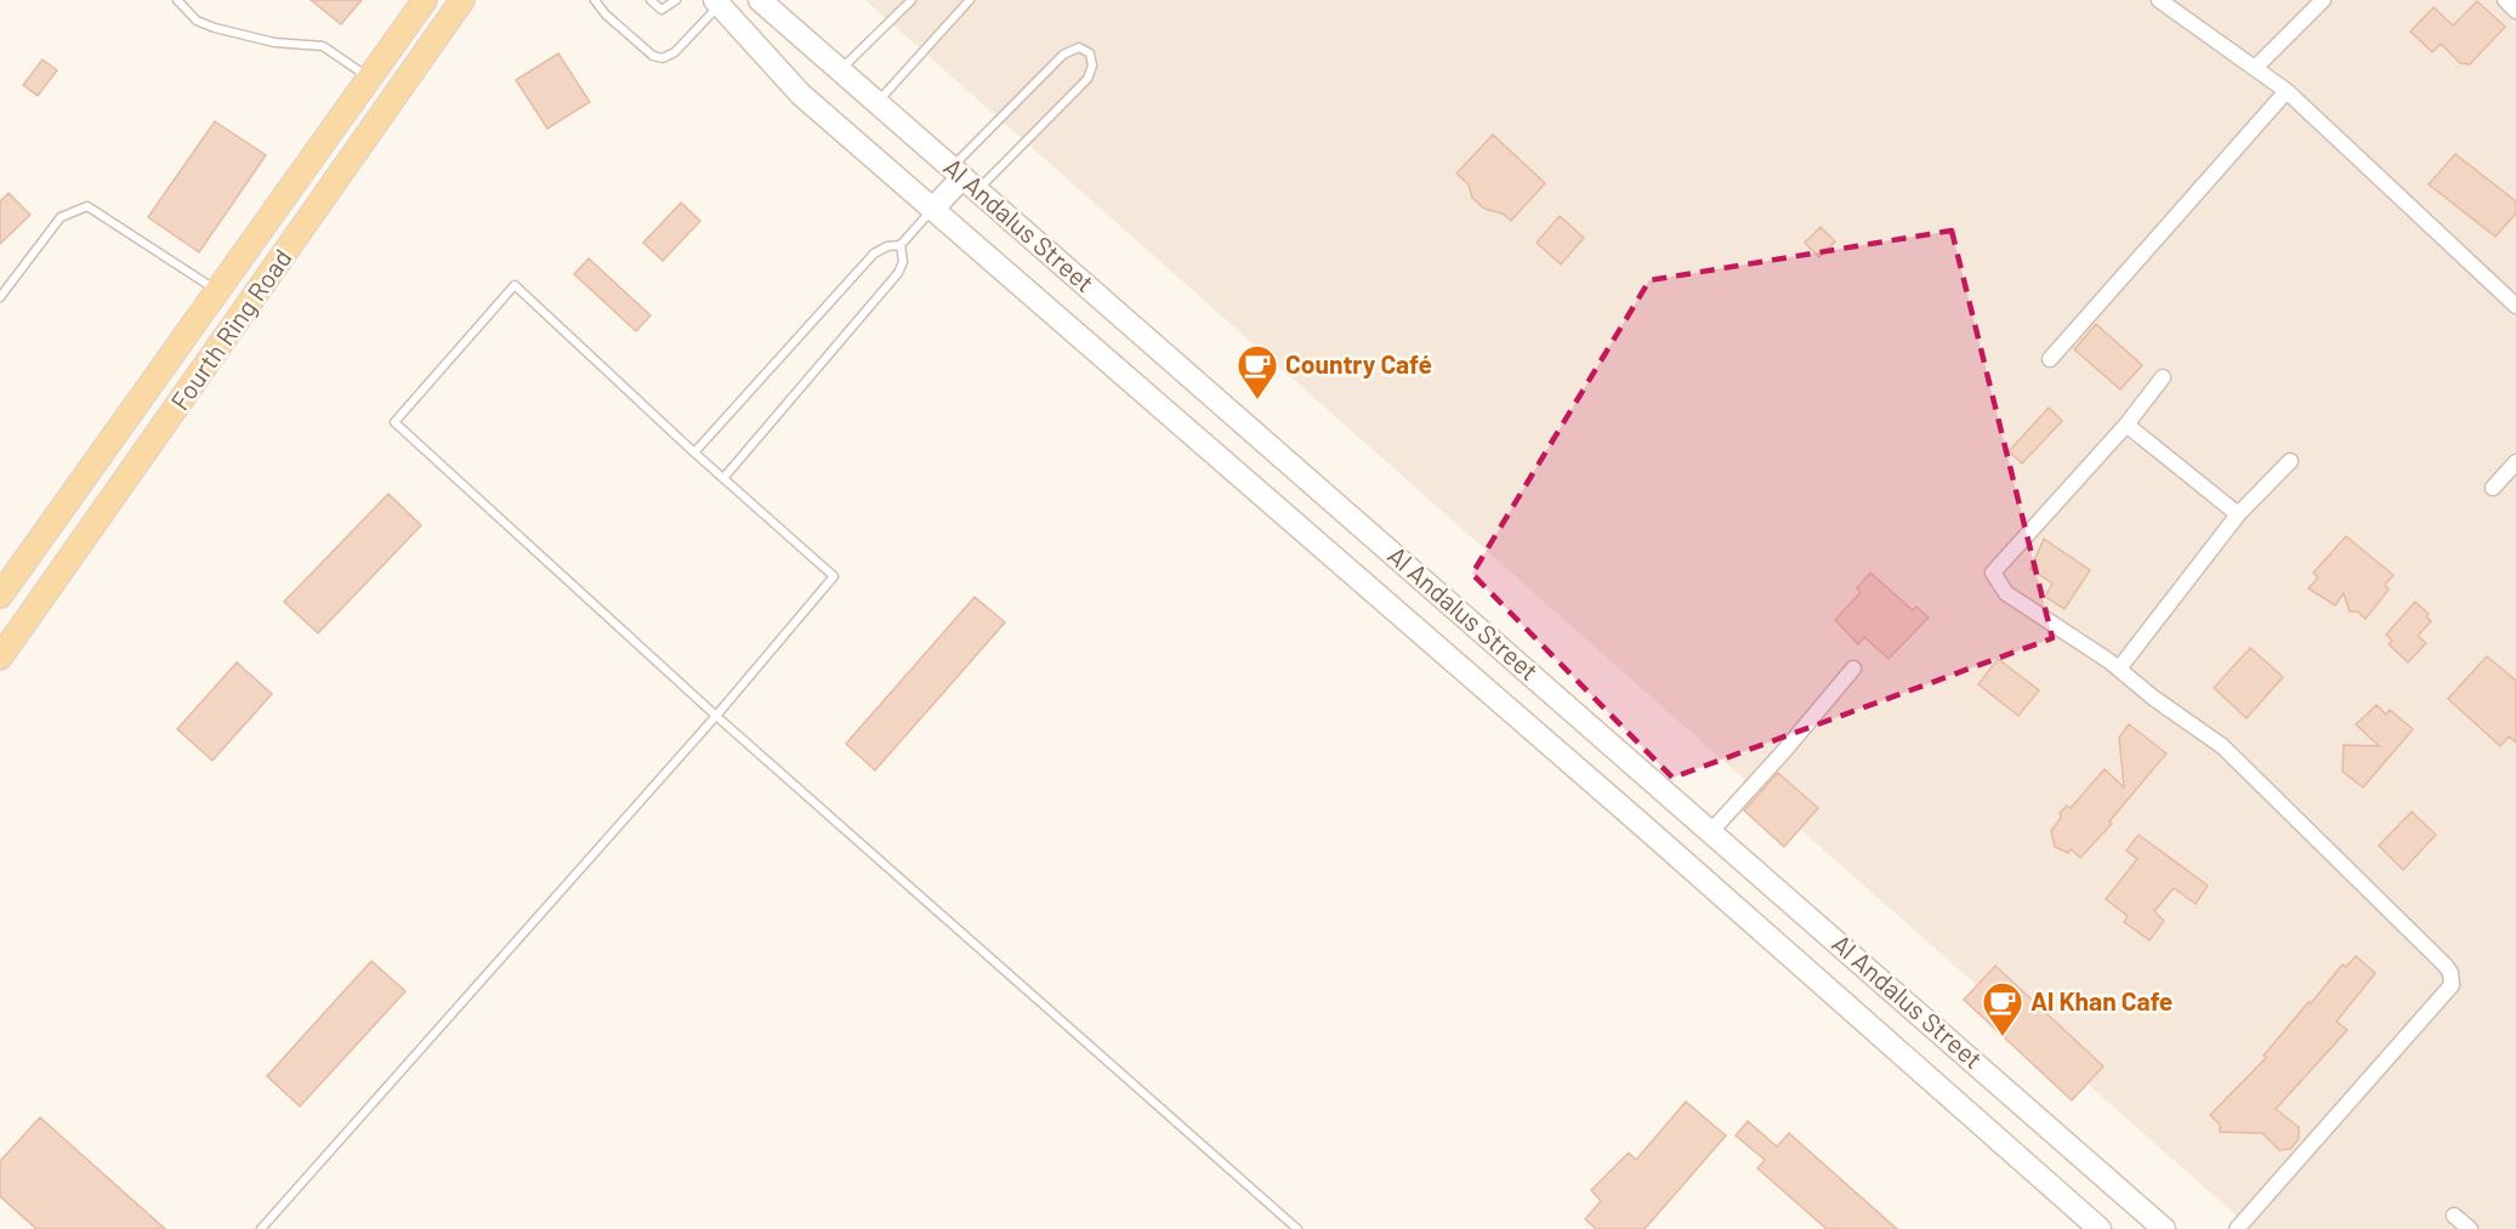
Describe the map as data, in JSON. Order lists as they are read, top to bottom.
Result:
{
  "streets": {
    "main road": ["Al Andalus Street", "Fourth Ring Road"]
  },
  "places": {
    "cafe": ["Country Café", "Al Khan Cafe"]
  }
}
